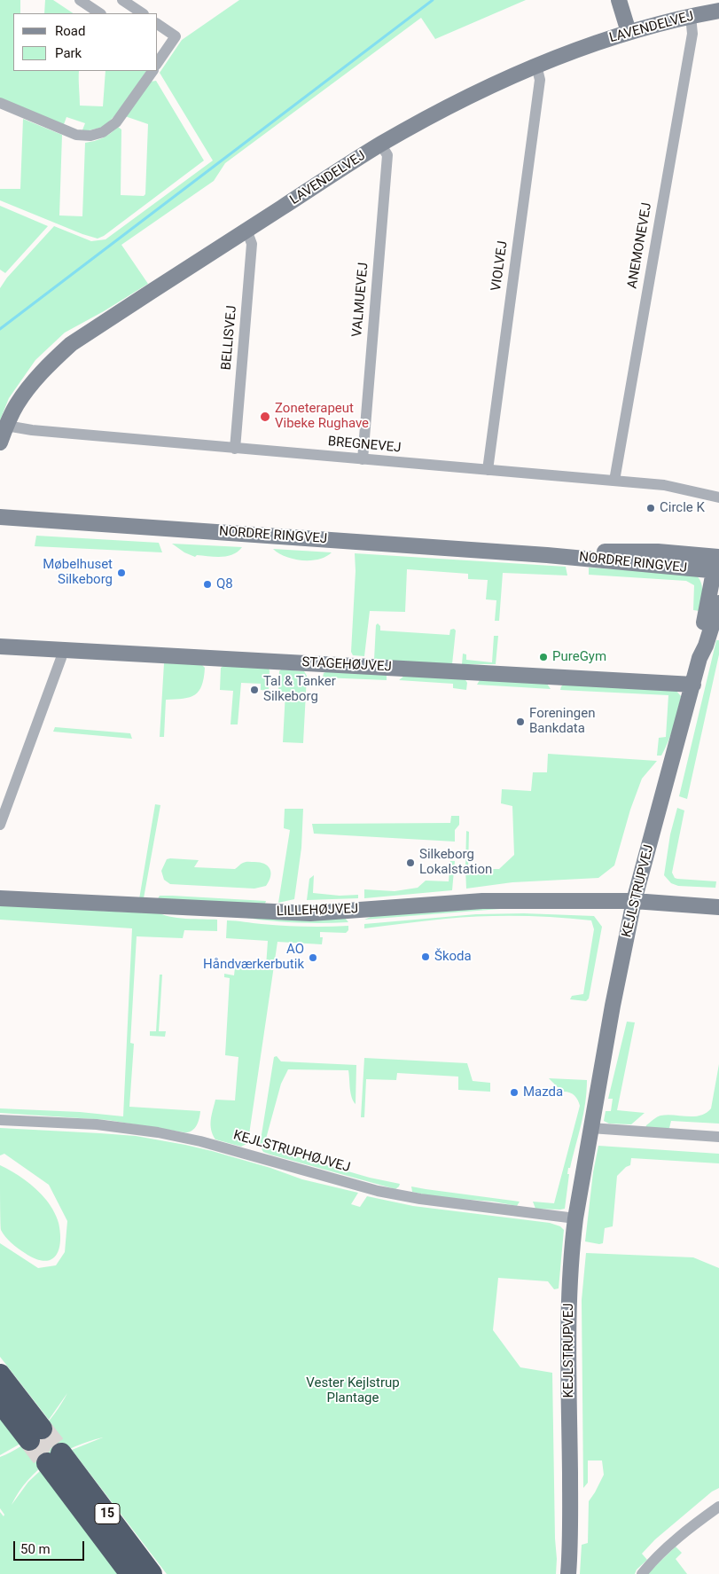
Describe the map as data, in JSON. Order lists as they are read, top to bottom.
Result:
{
  "streets": {
    "highway": ["15"],
    "street": [
      "LAVENDELVEJ",
      "ANEMONEVEJ",
      "VIOLVEJ",
      "VALMUEVEJ",
      "BELLISVEJ",
      "BREGNEVEJ",
      "NORDRE RINGVEJ",
      "STAGEHØJVEJ",
      "KEJLSTRUPVEJ",
      "LILLEHØJVEJ",
      "KEJLSTRUPHØJVEJ"
    ]
  },
  "crossings": [
    ["LAVENDELVEJ", "ANEMONEVEJ"],
    ["LAVENDELVEJ", "VIOLVEJ"],
    ["LAVENDELVEJ", "VALMUEVEJ"],
    ["LAVENDELVEJ", "BELLISVEJ"],
    ["LAVENDELVEJ", "BREGNEVEJ"],
    ["ANEMONEVEJ", "BREGNEVEJ"],
    ["VIOLVEJ", "BREGNEVEJ"],
    ["VALMUEVEJ", "BREGNEVEJ"],
    ["BELLISVEJ", "BREGNEVEJ"],
    ["NORDRE RINGVEJ", "KEJLSTRUPVEJ"],
    ["STAGEHØJVEJ", "KEJLSTRUPVEJ"],
    ["KEJLSTRUPVEJ", "LILLEHØJVEJ"],
    ["KEJLSTRUPVEJ", "KEJLSTRUPHØJVEJ"]
  ],
  "parks": ["Vester Kejlstrup Plantage"],
  "places": [
    "Zoneterapeut Vibeke Rughave",
    "Circle K",
    "Møbelhuset Silkeborg",
    "Q8",
    "PureGym",
    "Tal & Tanker Silkeborg",
    "Foreningen Bankdata",
    "Silkeborg Lokalstation",
    "Škoda",
    "AO Håndværkerbutik",
    "Mazda"
  ],
  "legend": ["Road", "Park"],
  "scale_bar": "50 m"
}
